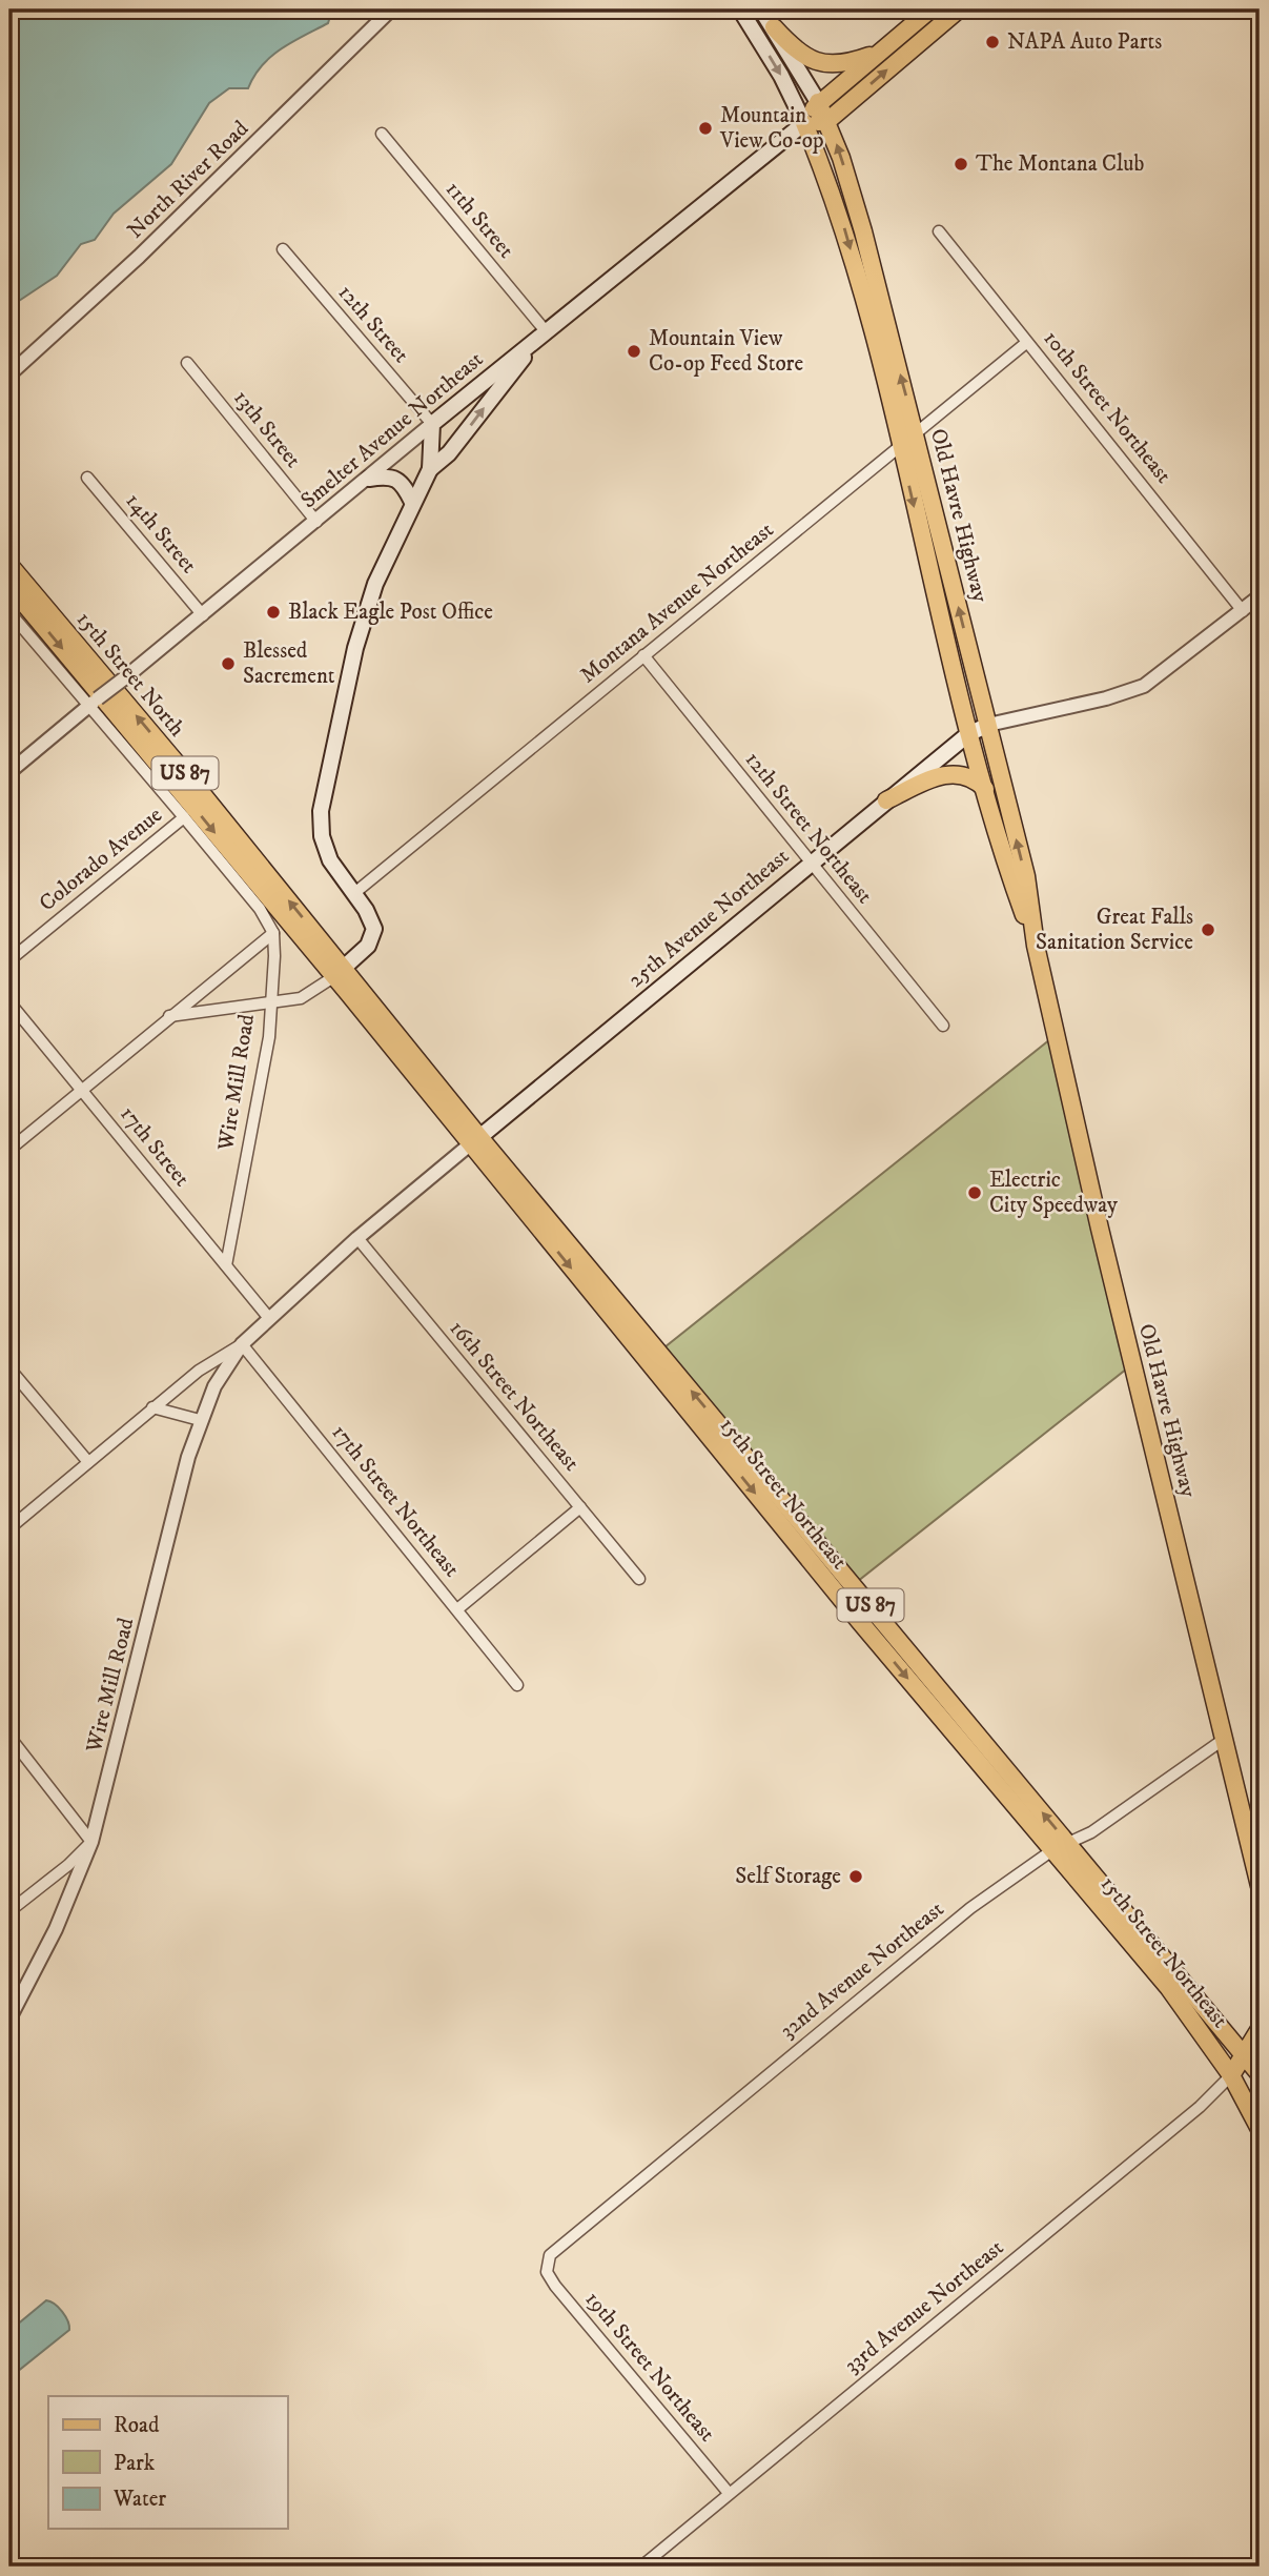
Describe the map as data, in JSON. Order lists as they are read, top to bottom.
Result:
{
  "streets": {
    "main road": [
      "Smelter Avenue Northeast",
      "Old Havre Highway",
      "15th Street North",
      "US 87",
      "25th Avenue Northeast",
      "Wire Mill Road",
      "15th Street Northeast"
    ],
    "street": [
      "North River Road",
      "11th Street",
      "12th Street",
      "10th Street Northeast",
      "13th Street",
      "14th Street",
      "Montana Avenue Northeast",
      "12th Street Northeast",
      "Colorado Avenue",
      "17th Street",
      "16th Street Northeast",
      "17th Street Northeast",
      "32nd Avenue Northeast",
      "33rd Avenue Northeast",
      "19th Street Northeast"
    ]
  },
  "crossings": [
    ["11th Street", "Smelter Avenue Northeast"],
    ["12th Street", "Smelter Avenue Northeast"],
    ["12th Street", "Wire Mill Road"],
    ["10th Street Northeast", "Montana Avenue Northeast"],
    ["10th Street Northeast", "25th Avenue Northeast"],
    ["13th Street", "Smelter Avenue Northeast"],
    ["Smelter Avenue Northeast", "Old Havre Highway"],
    ["Smelter Avenue Northeast", "14th Street"],
    ["Smelter Avenue Northeast", "Wire Mill Road"],
    ["Old Havre Highway", "Montana Avenue Northeast"],
    ["Old Havre Highway", "25th Avenue Northeast"],
    ["Old Havre Highway", "32nd Avenue Northeast"],
    ["Montana Avenue Northeast", "12th Street Northeast"],
    ["Montana Avenue Northeast", "Wire Mill Road"],
    ["15th Street North", "Wire Mill Road"],
    ["15th Street North", "15th Street Northeast"],
    ["12th Street Northeast", "25th Avenue Northeast"],
    ["25th Avenue Northeast", "Wire Mill Road"],
    ["25th Avenue Northeast", "17th Street"],
    ["25th Avenue Northeast", "16th Street Northeast"],
    ["25th Avenue Northeast", "15th Street Northeast"],
    ["25th Avenue Northeast", "17th Street Northeast"],
    ["Wire Mill Road", "17th Street"],
    ["15th Street Northeast", "32nd Avenue Northeast"],
    ["15th Street Northeast", "33rd Avenue Northeast"],
    ["32nd Avenue Northeast", "19th Street Northeast"],
    ["33rd Avenue Northeast", "19th Street Northeast"]
  ],
  "places": [
    "NAPA Auto Parts",
    "Mountain View Co-op",
    "The Montana Club",
    "Mountain View Co-op Feed Store",
    "Black Eagle Post Office",
    "Blessed Sacrement",
    "Great Falls Sanitation Service",
    "Electric City Speedway",
    "Self Storage"
  ],
  "legend": ["Road", "Park", "Water"]
}
